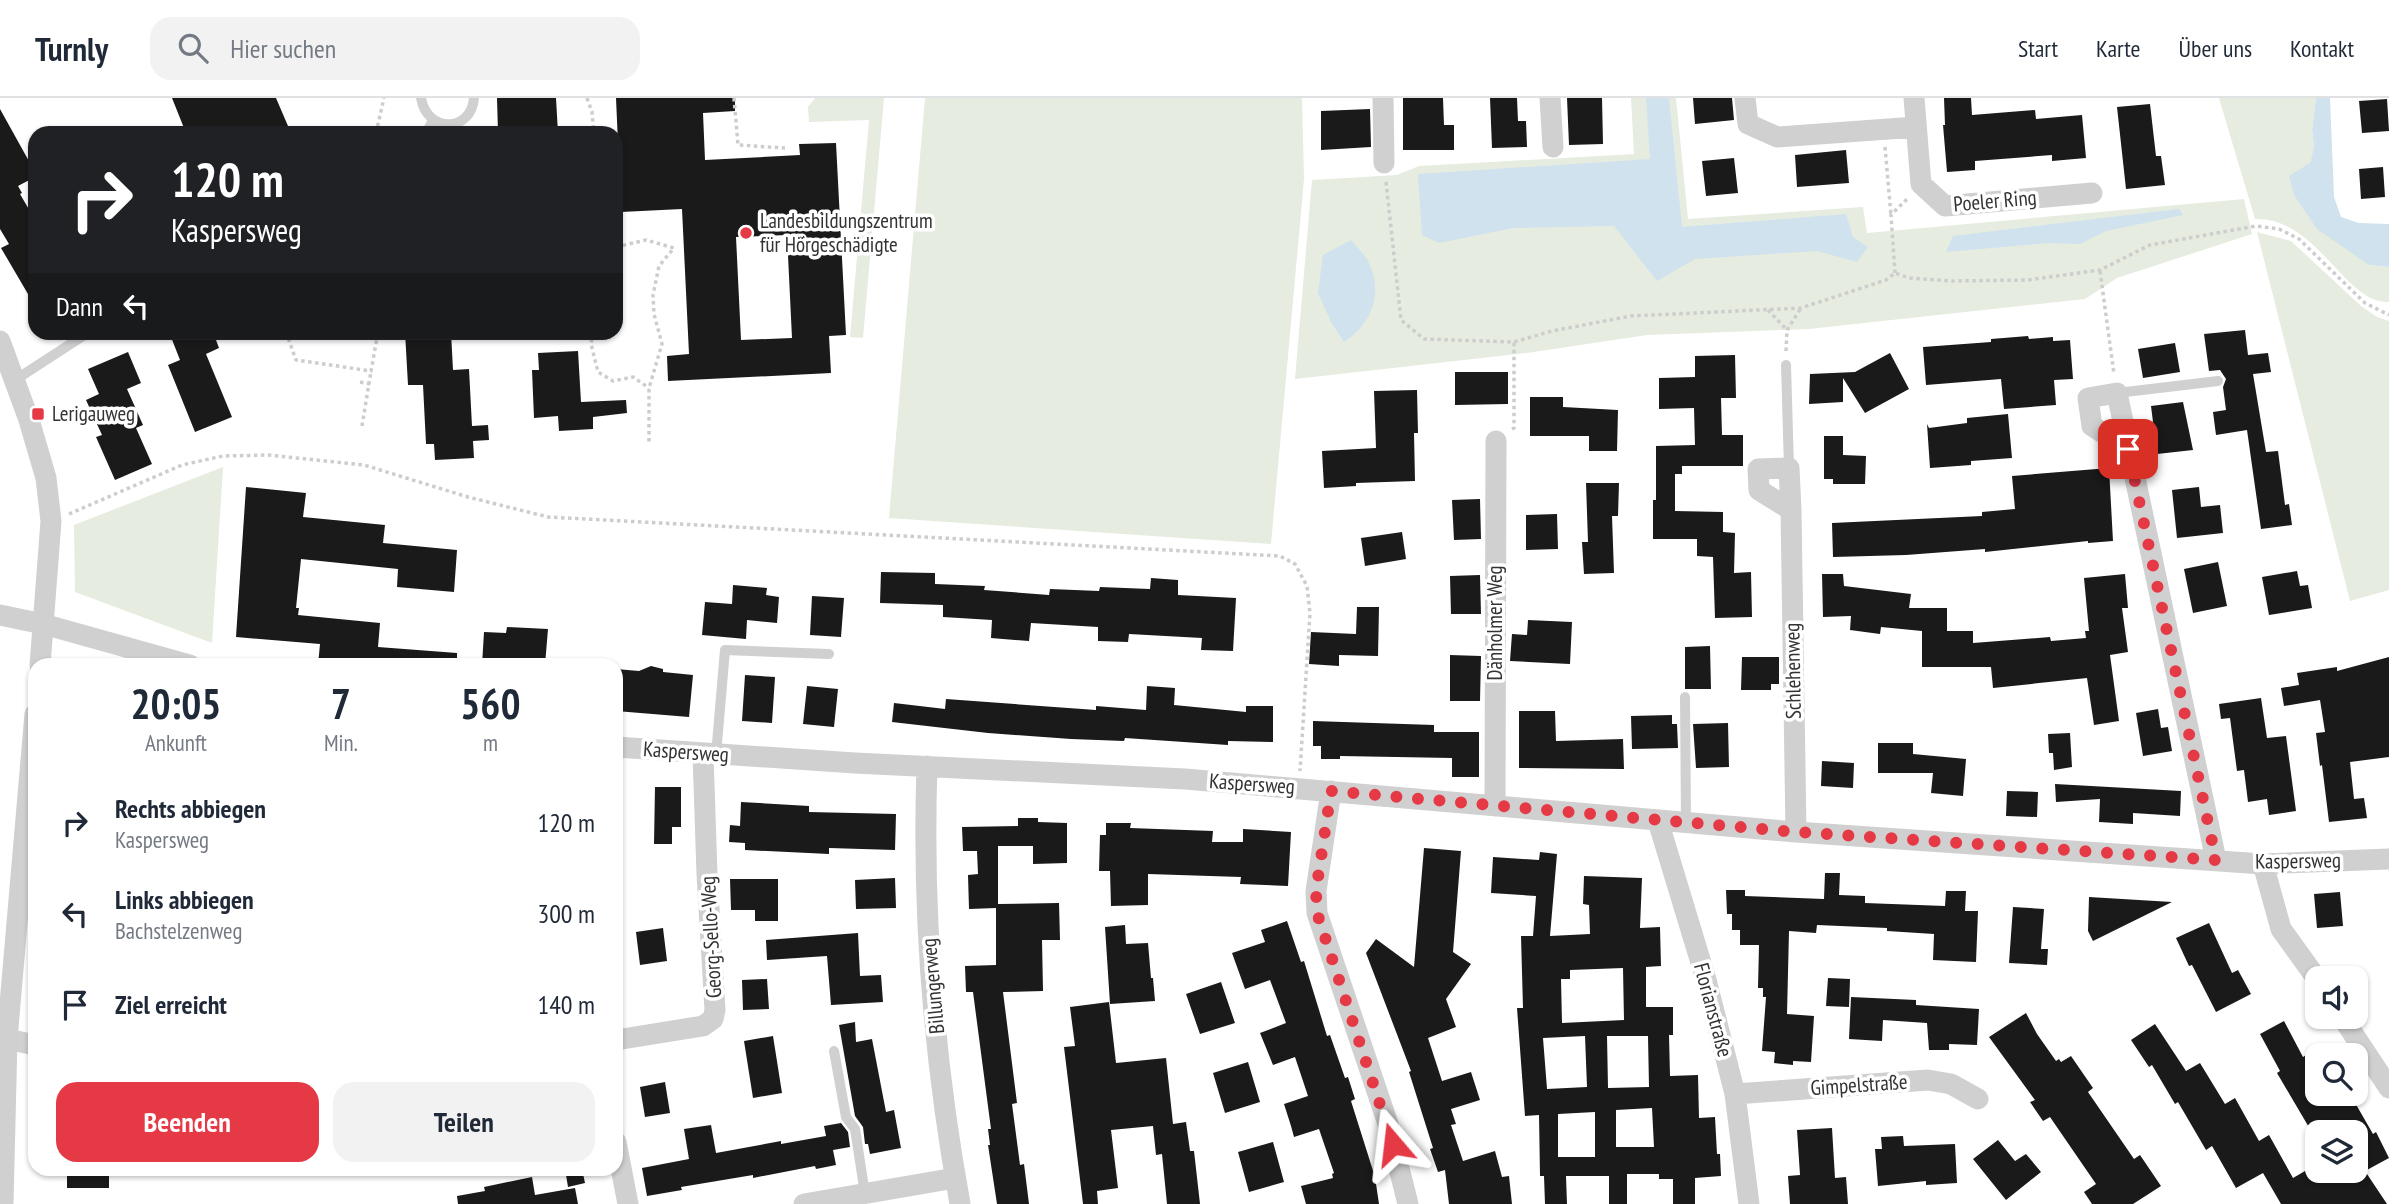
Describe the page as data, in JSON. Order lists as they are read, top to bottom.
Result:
{
  "streets": {
    "street": [
      "Poeler Ring",
      "Dänholmer Weg",
      "Schlehenweg",
      "Kaspersweg",
      "Georg-Sello-Weg",
      "Billungerweg",
      "Florianstraße",
      "Gimpelstraße"
    ]
  },
  "crossings": [
    ["Dänholmer Weg", "Kaspersweg"],
    ["Schlehenweg", "Kaspersweg"],
    ["Kaspersweg", "Georg-Sello-Weg"],
    ["Kaspersweg", "Billungerweg"],
    ["Kaspersweg", "Florianstraße"],
    ["Florianstraße", "Gimpelstraße"]
  ],
  "places": {
    "other": ["Landesbildungszentrum für Hörgeschädigte"],
    "transit": ["Lerigauweg"]
  },
  "page": {
    "header": "Turnly",
    "search": "Hier suchen",
    "nav": [
      "Start",
      "Karte",
      "Über uns",
      "Kontakt"
    ],
    "turn": ["120 m", "Kaspersweg"],
    "then": "Dann",
    "eta": [
      "20:05",
      "Ankunft",
      "7",
      "Min.",
      "560",
      "m"
    ],
    "list": [
      {
        "name": "Rechts abbiegen",
        "note": "Kaspersweg",
        "value": "120 m"
      },
      {
        "name": "Links abbiegen",
        "note": "Bachstelzenweg",
        "value": "300 m"
      },
      {
        "name": "Ziel erreicht",
        "value": "140 m"
      }
    ],
    "buttons": ["Beenden", "Teilen"]
  }
}
